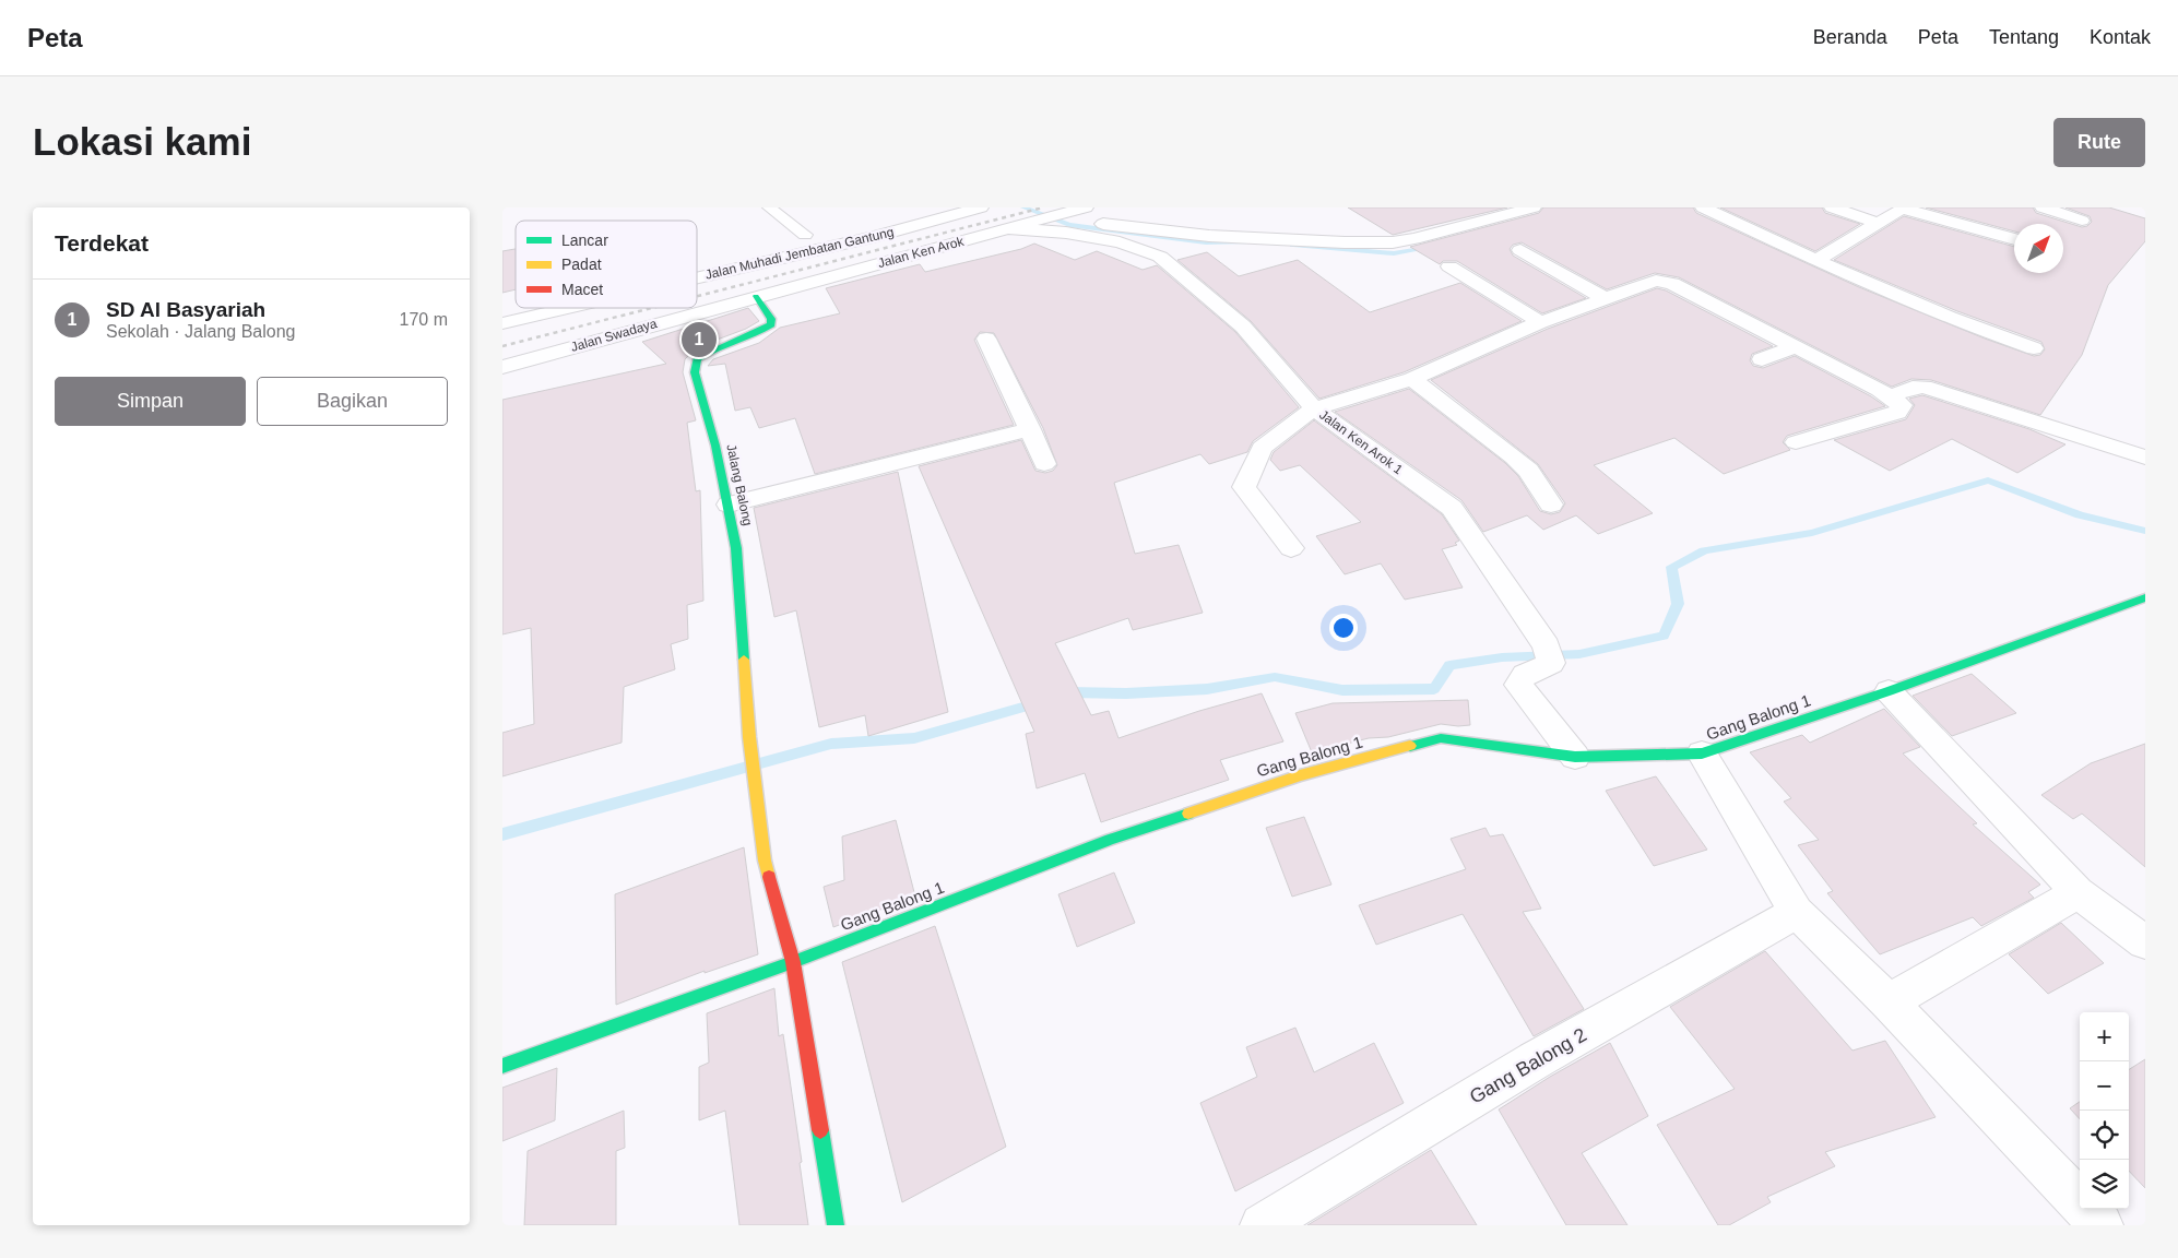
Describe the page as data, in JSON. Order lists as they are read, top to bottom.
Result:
{
  "streets": {
    "street": [
      "Jalan Ken Arok",
      "Jalan Muhadi Jembatan Gantung",
      "Jalan Swadaya",
      "Jalan Ken Arok 1",
      "Jalang Balong",
      "Gang Balong 1",
      "Gang Balong 2"
    ]
  },
  "crossings": [
    ["Jalan Ken Arok", "Jalan Swadaya"],
    ["Jalan Ken Arok", "Jalan Ken Arok 1"],
    ["Jalan Ken Arok", "Jalang Balong"],
    ["Jalan Swadaya", "Jalang Balong"],
    ["Jalan Ken Arok 1", "Gang Balong 1"],
    ["Jalang Balong", "Gang Balong 1"]
  ],
  "legend": ["Lancar", "Padat", "Macet"],
  "north": "top right",
  "page": {
    "header": "Peta",
    "nav": [
      "Beranda",
      "Peta",
      "Tentang",
      "Kontak"
    ],
    "buttons": [
      "Rute",
      ["Simpan", "Bagikan"]
    ],
    "title": "Lokasi kami",
    "heading": "Terdekat",
    "list": [
      {
        "mark": "1",
        "name": "SD Al Basyariah",
        "note": "Sekolah · Jalang Balong",
        "value": "170 m"
      }
    ],
    "pins": "1",
    "map_buttons": ["+", "−"]
  }
}
